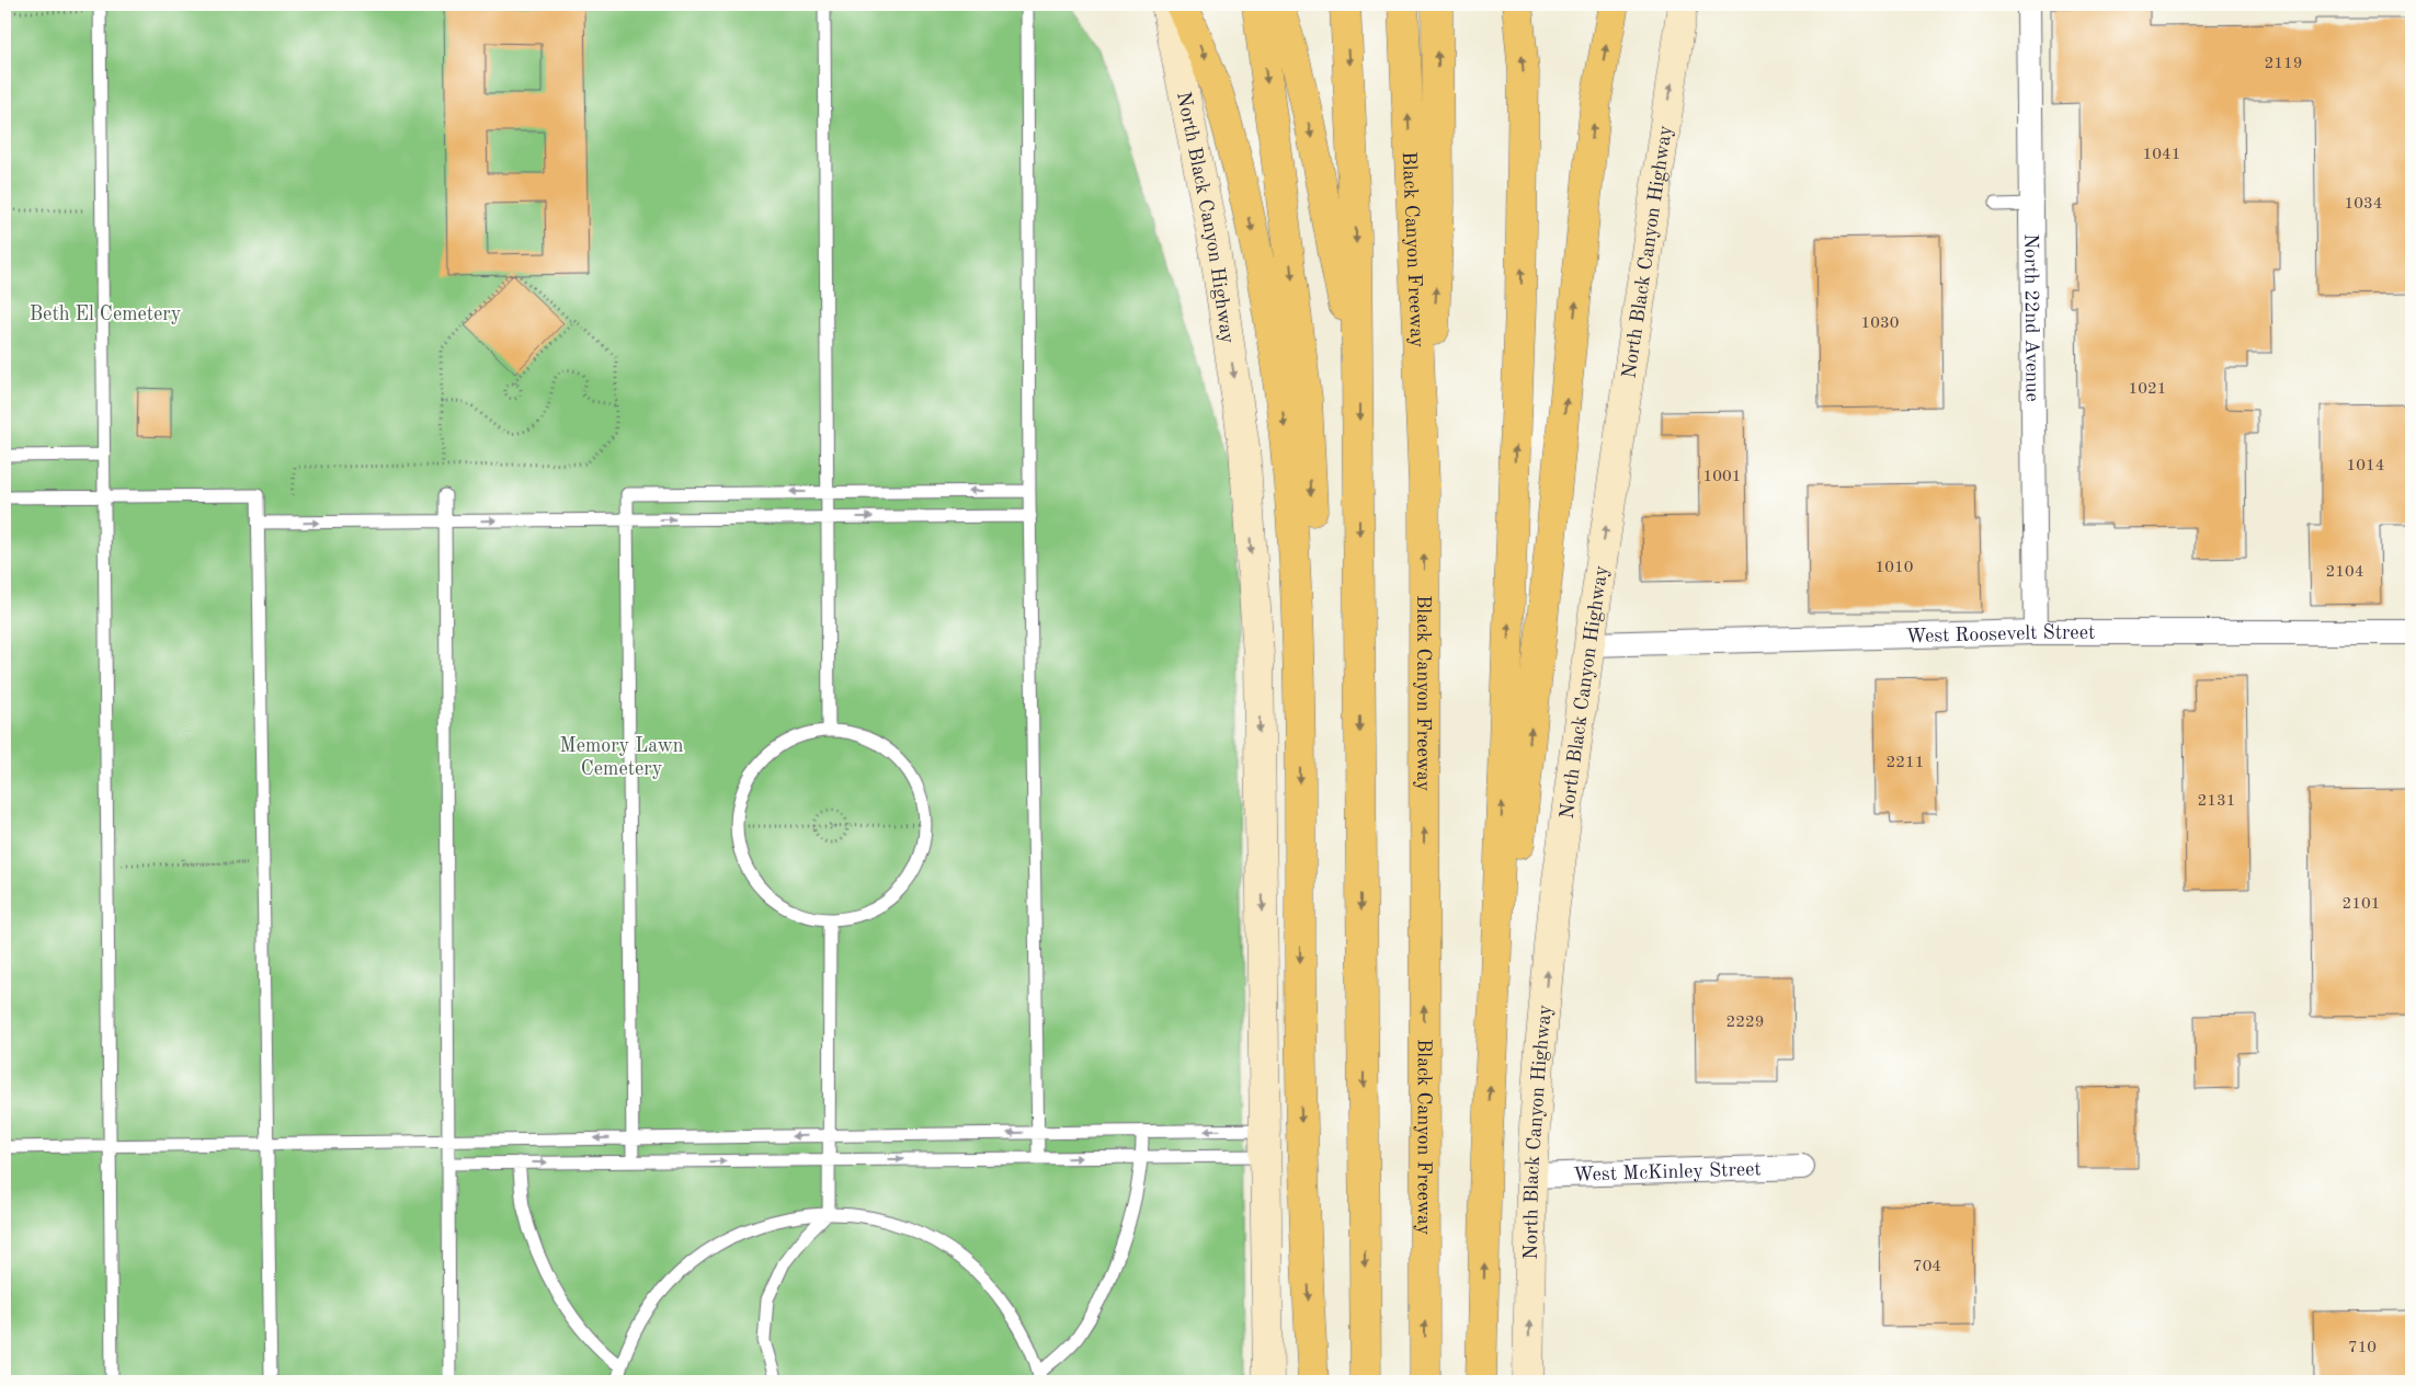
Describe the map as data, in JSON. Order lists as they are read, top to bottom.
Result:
{
  "streets": {
    "highway": ["Black Canyon Freeway"],
    "main road": ["North Black Canyon Highway"],
    "street": ["North 22nd Avenue", "West Roosevelt Street", "West McKinley Street"]
  },
  "crossings": [
    ["North Black Canyon Highway", "West Roosevelt Street"],
    ["North Black Canyon Highway", "West McKinley Street"],
    ["North 22nd Avenue", "West Roosevelt Street"]
  ],
  "parks": ["Beth El Cemetery", "Memory Lawn Cemetery"],
  "house_numbers": [
    "2119",
    "1041",
    "1034",
    "1030",
    "1021",
    "1014",
    "1001",
    "1010",
    "2104",
    "2211",
    "2131",
    "2101",
    "2229",
    "704",
    "710"
  ]
}
